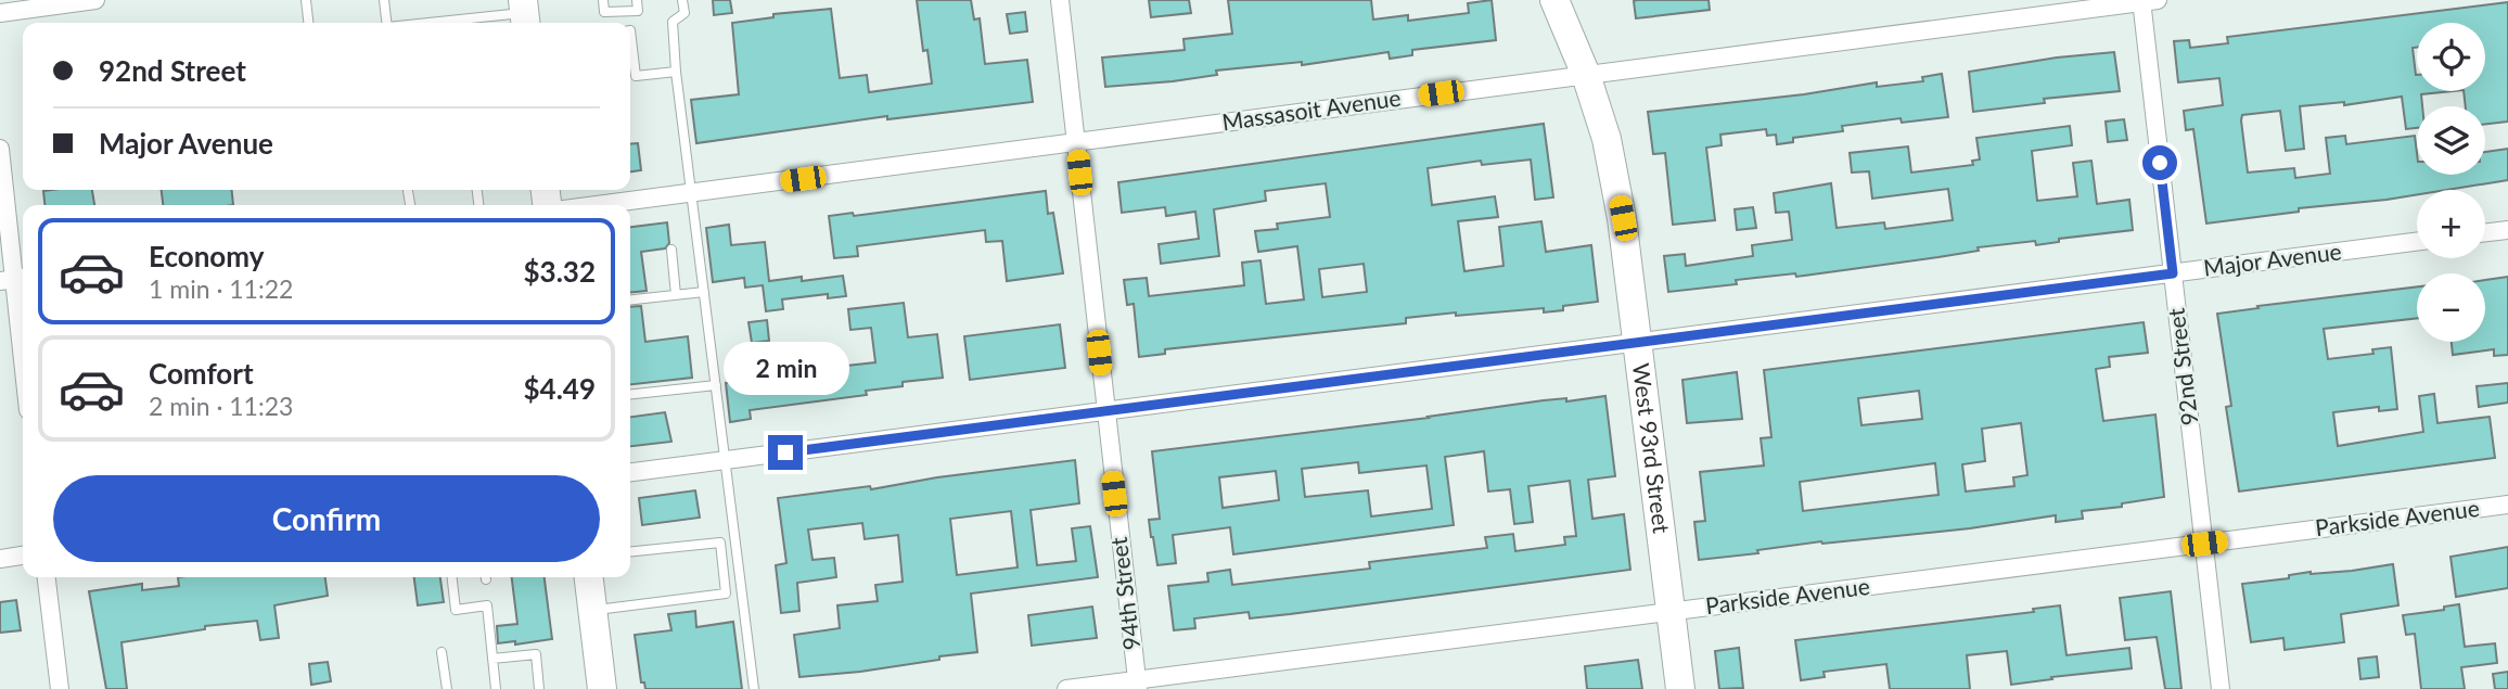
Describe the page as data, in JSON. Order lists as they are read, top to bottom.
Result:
{
  "streets": {
    "main road": ["West 93rd Street"],
    "street": [
      "Massasoit Avenue",
      "Major Avenue",
      "92nd Street",
      "Parkside Avenue",
      "94th Street"
    ]
  },
  "crossings": [
    ["Massasoit Avenue", "92nd Street"],
    ["Massasoit Avenue", "West 93rd Street"],
    ["Massasoit Avenue", "94th Street"],
    ["Major Avenue", "92nd Street"],
    ["Major Avenue", "West 93rd Street"],
    ["Major Avenue", "94th Street"],
    ["92nd Street", "Parkside Avenue"],
    ["West 93rd Street", "Parkside Avenue"],
    ["Parkside Avenue", "94th Street"]
  ],
  "page": {
    "map_buttons": ["+", "−"],
    "banner": ["92nd Street", "Major Avenue"],
    "list": [
      {
        "name": "Economy",
        "note": "1 min · 11:22",
        "value": "$3.32"
      },
      {
        "name": "Comfort",
        "note": "2 min · 11:23",
        "value": "$4.49"
      }
    ],
    "bubble": "2 min",
    "buttons": "Confirm"
  }
}
